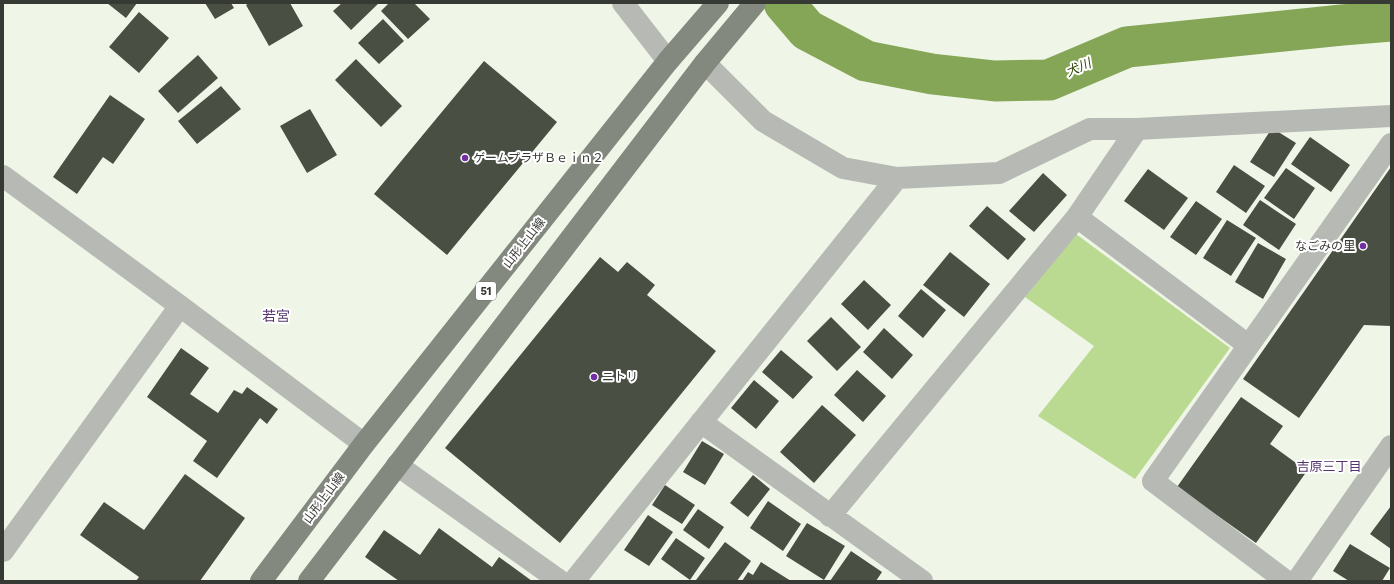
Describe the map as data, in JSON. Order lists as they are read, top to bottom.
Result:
{
  "streets": {
    "main road": ["山形上山線", "51"]
  },
  "districts": ["若宮", "吉原三丁目"],
  "water": ["犬川"],
  "places": ["ゲームプラザＢｅｉｎ２", "なごみの里", "ニトリ"]
}
